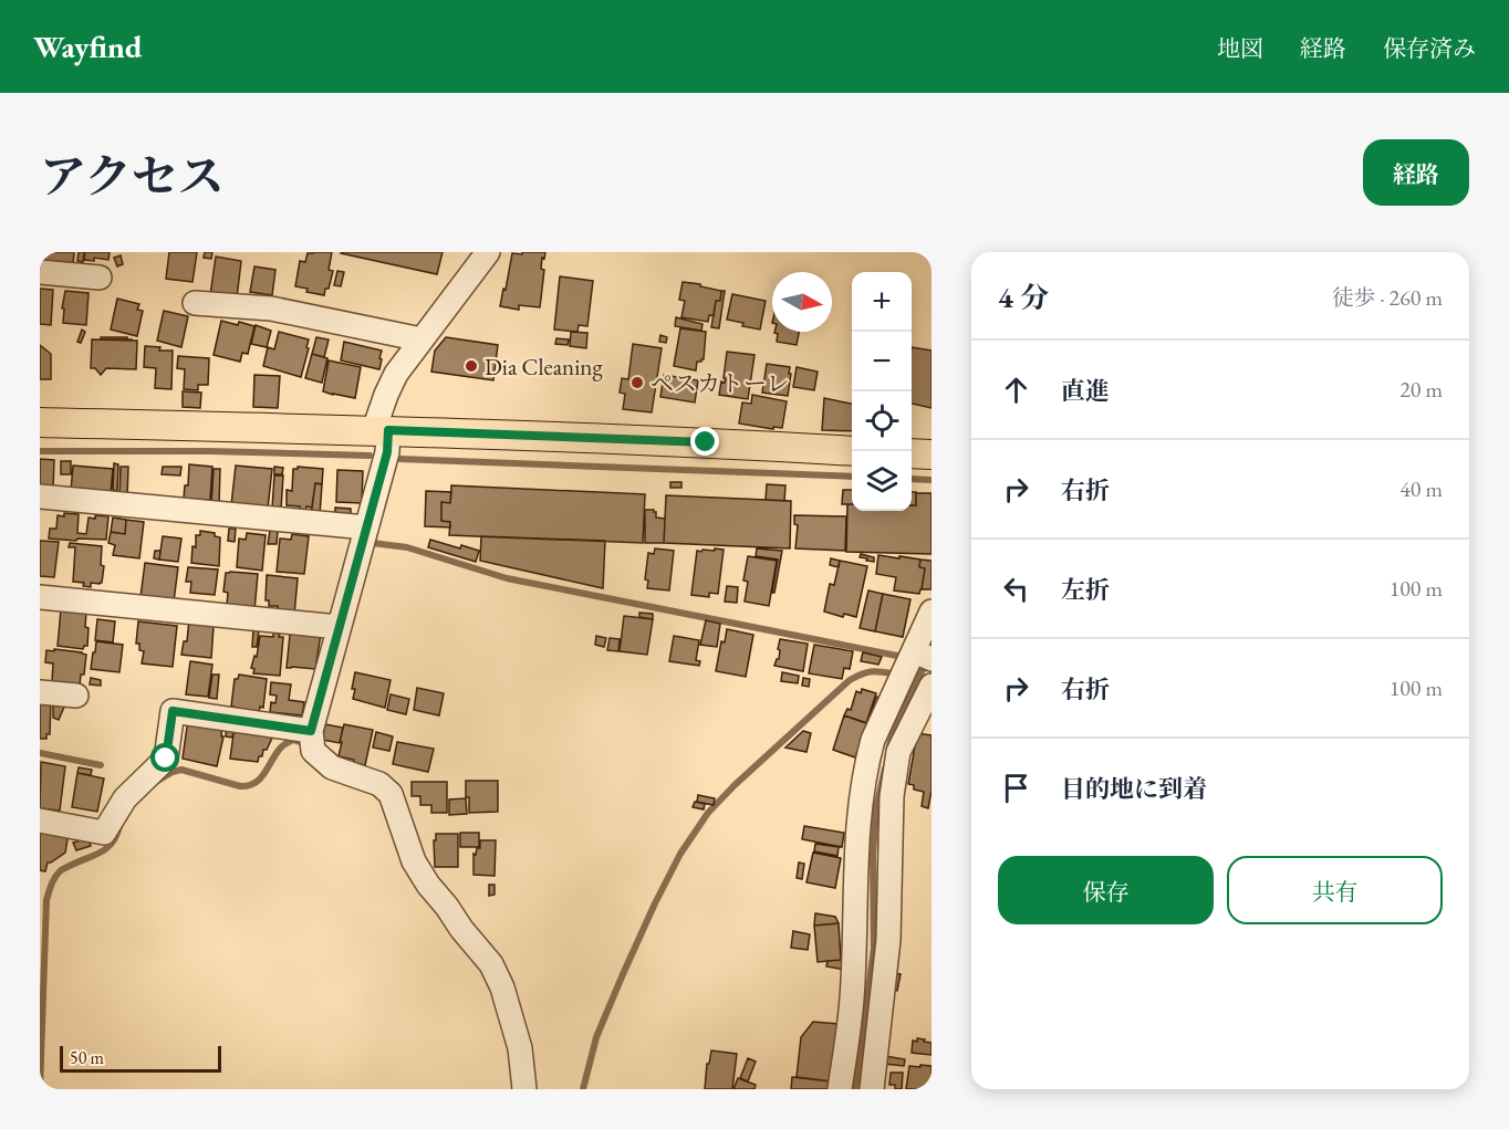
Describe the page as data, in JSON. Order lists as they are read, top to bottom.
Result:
{
  "places": ["Dia Cleaning", "ペスカトーレ"],
  "scale_bar": "50 m",
  "north": "right",
  "page": {
    "header": "Wayfind",
    "nav": ["地図", "経路", "保存済み"],
    "title": "アクセス",
    "buttons": [
      "経路",
      ["保存", "共有"]
    ],
    "heading": ["4 分", "徒歩 · 260 m"],
    "map_buttons": ["+", "−"],
    "list": [
      ["直進", "20 m"],
      ["右折", "40 m"],
      ["左折", "100 m"],
      ["右折", "100 m"],
      "目的地に到着"
    ],
    "scale": "50 m"
  }
}
